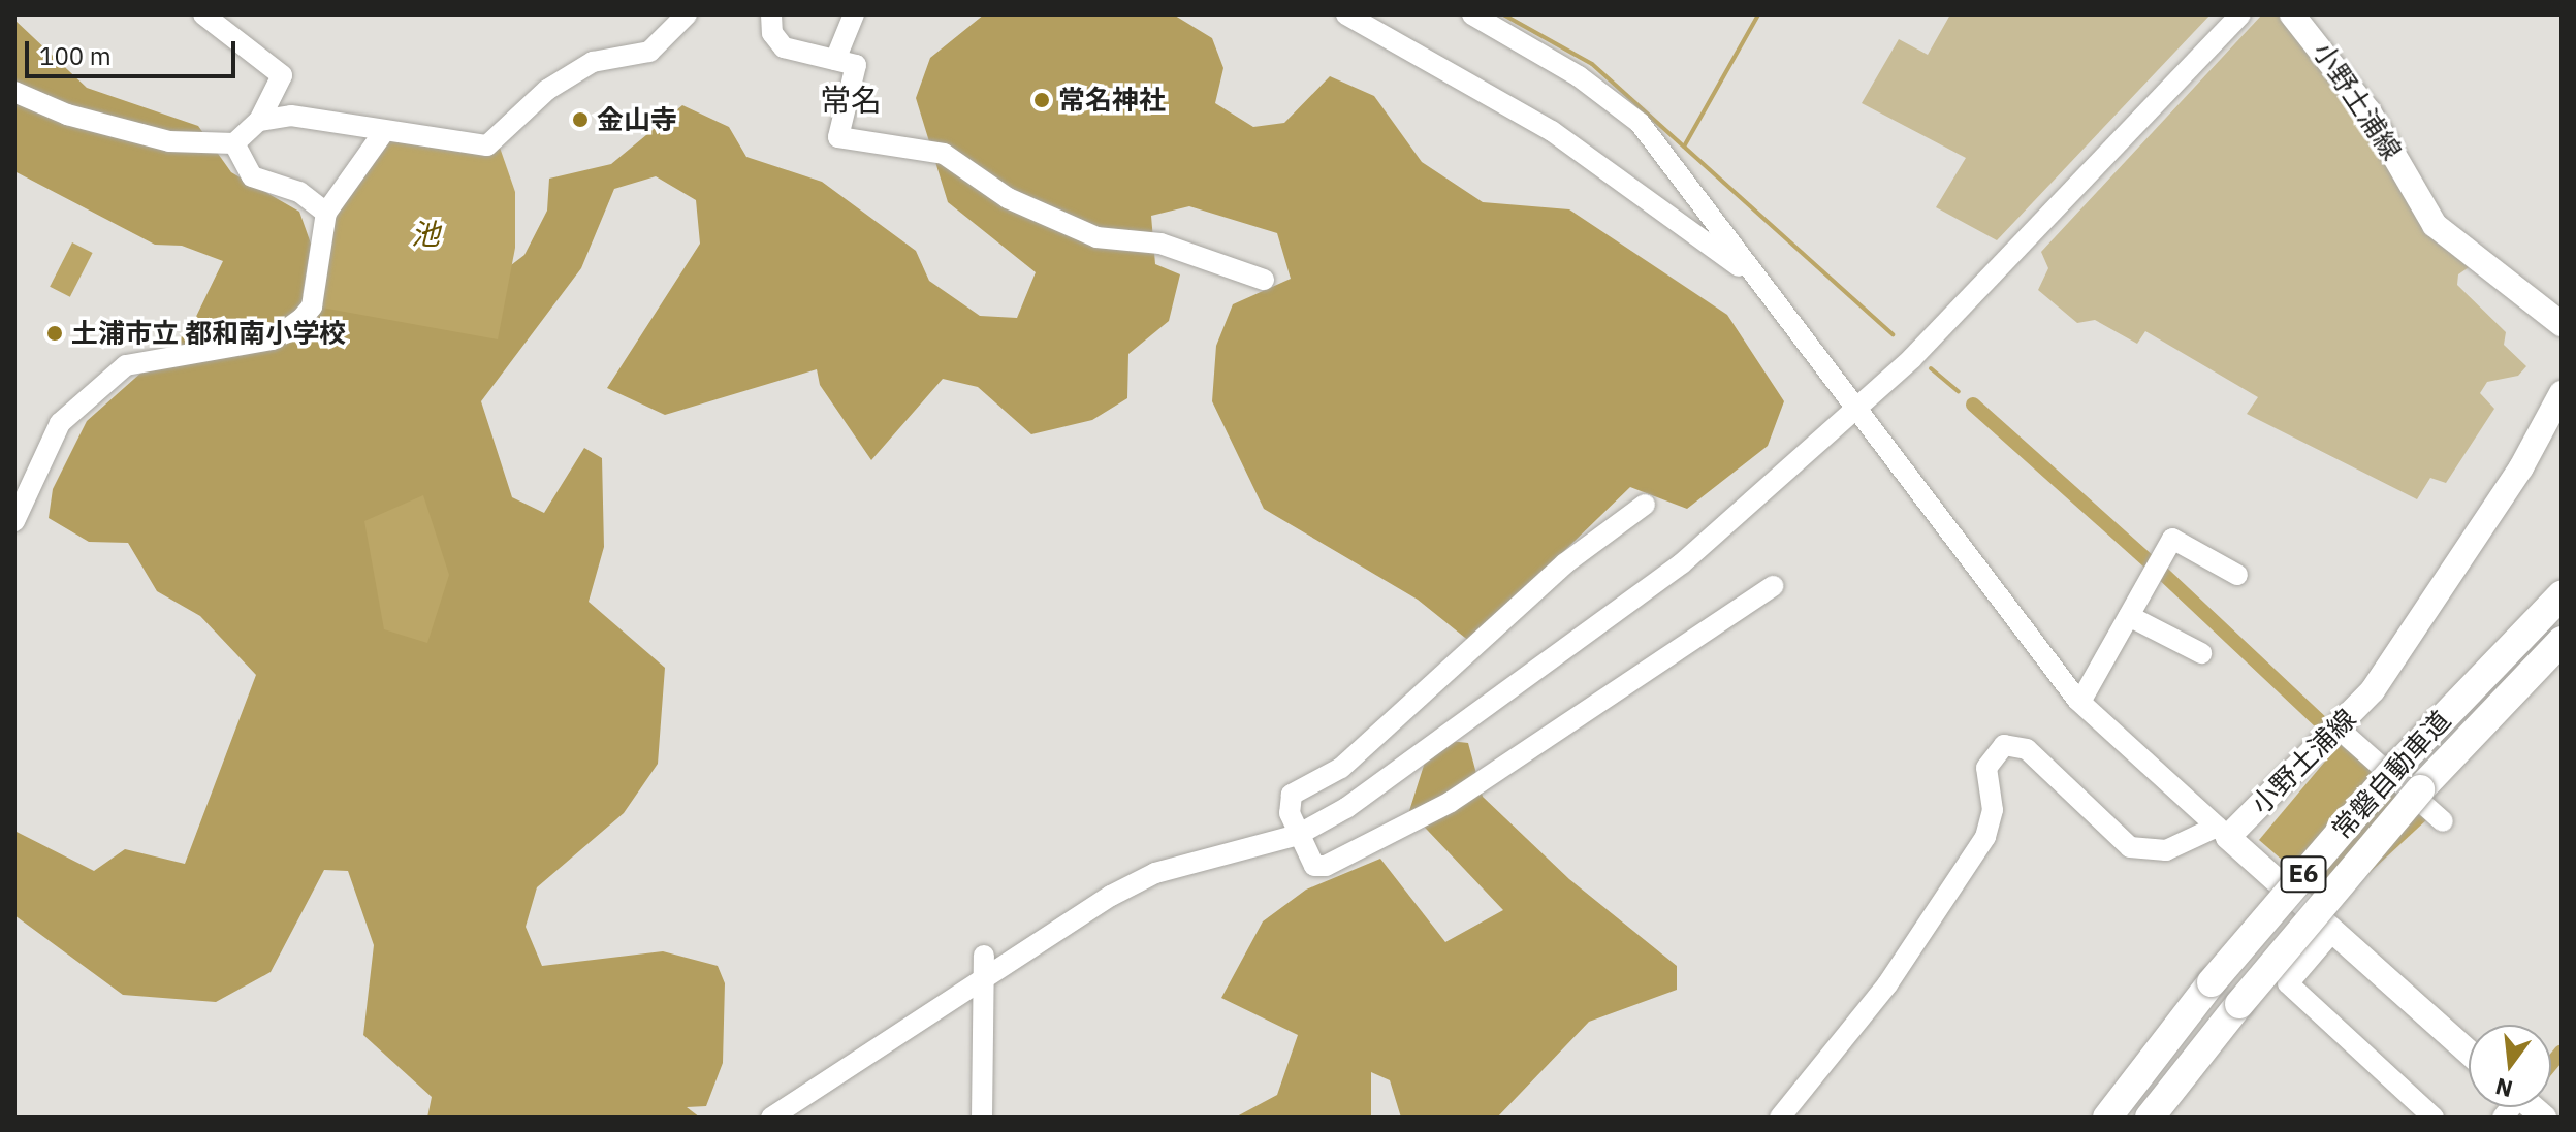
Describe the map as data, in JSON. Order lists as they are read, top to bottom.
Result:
{
  "streets": {
    "highway": ["常磐自動車道", "E6"],
    "main road": ["小野土浦線"]
  },
  "districts": ["常名"],
  "water": ["池"],
  "places": ["常名神社", "金山寺", "土浦市立 都和南小学校"],
  "scale_bar": "100 m",
  "north": "bottom"
}
